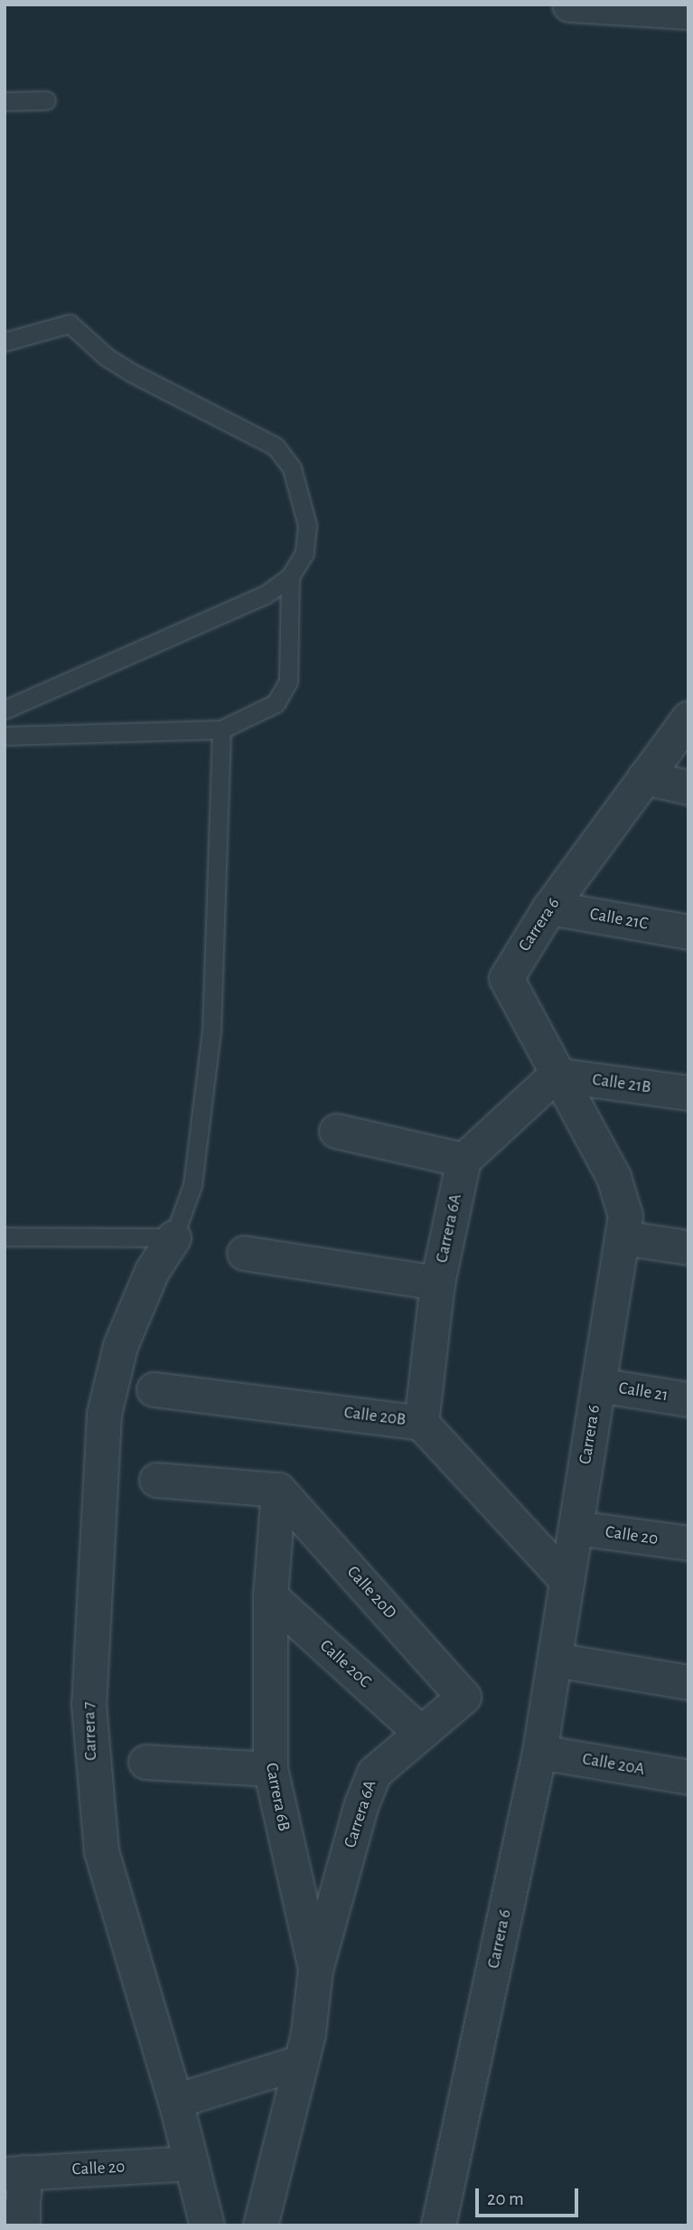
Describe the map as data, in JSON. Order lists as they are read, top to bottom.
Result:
{
  "streets": {
    "street": [
      "Calle 21C",
      "Carrera 6",
      "Calle 21B",
      "Carrera 6A",
      "Calle 21",
      "Calle 20B",
      "Calle 20",
      "Calle 20D",
      "Calle 20C",
      "Carrera 7",
      "Calle 20A",
      "Carrera 6B"
    ]
  },
  "crossings": [
    ["Calle 21C", "Carrera 6"],
    ["Carrera 6", "Calle 21B"],
    ["Carrera 6", "Calle 21"],
    ["Carrera 6", "Calle 20B"],
    ["Carrera 6", "Calle 20"],
    ["Carrera 6", "Calle 20A"],
    ["Carrera 6A", "Calle 20B"],
    ["Carrera 6A", "Calle 20D"],
    ["Carrera 6A", "Calle 20C"],
    ["Carrera 6A", "Carrera 6B"],
    ["Calle 20", "Carrera 7"],
    ["Calle 20D", "Carrera 6B"],
    ["Calle 20C", "Carrera 6B"]
  ],
  "scale_bar": "20 m"
}
